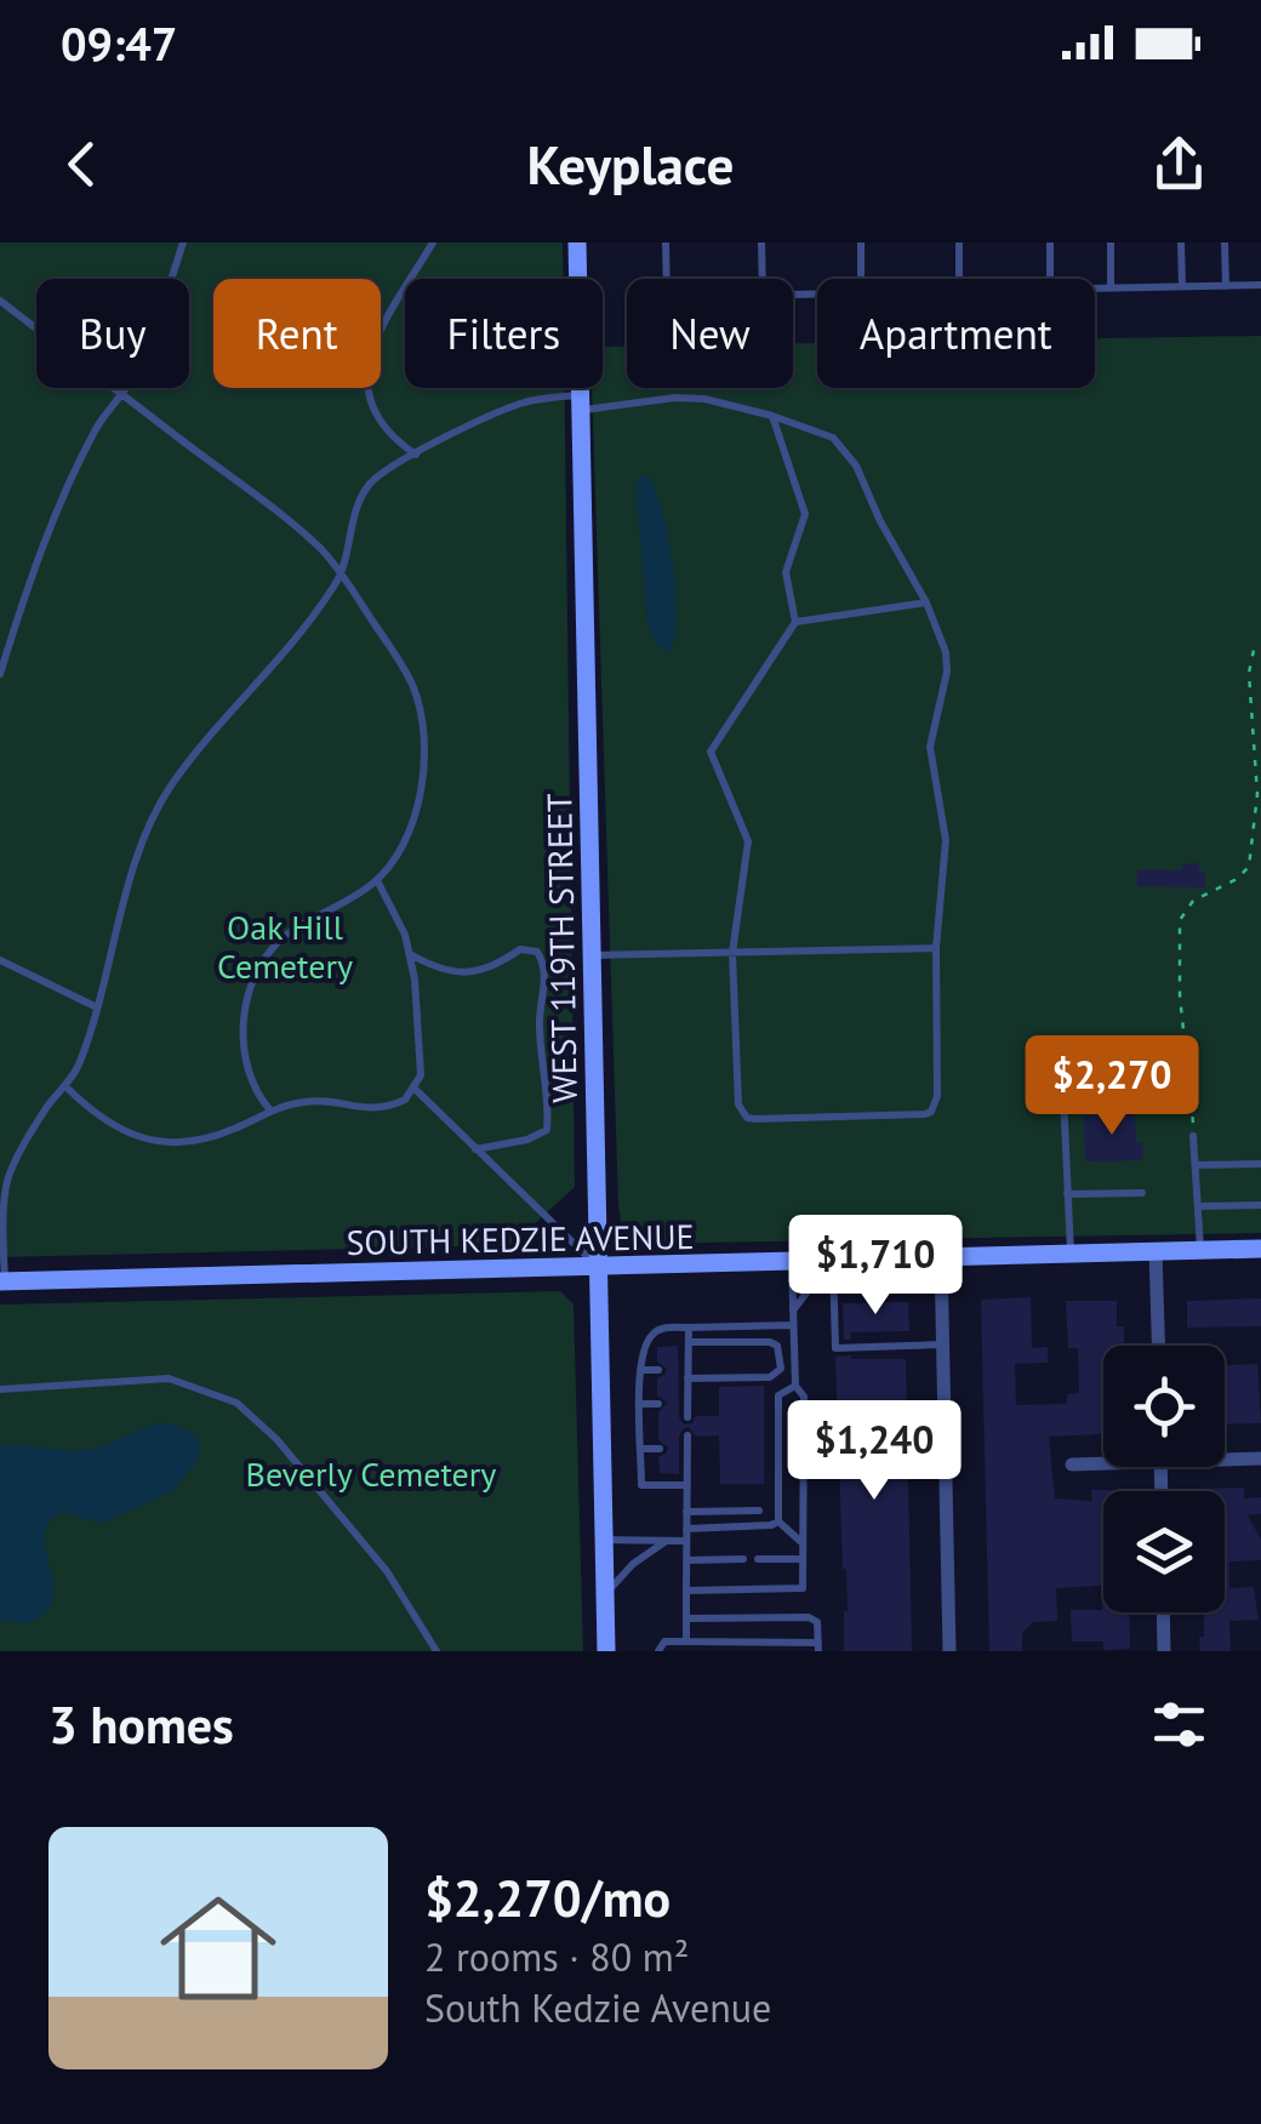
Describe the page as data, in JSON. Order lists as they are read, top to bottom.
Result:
{
  "streets": {
    "street": ["WEST 119TH STREET", "SOUTH KEDZIE AVENUE"]
  },
  "crossings": [
    ["WEST 119TH STREET", "SOUTH KEDZIE AVENUE"]
  ],
  "parks": ["Oak Hill Cemetery", "Beverly Cemetery"],
  "page": {
    "status": "09:47",
    "header": "Keyplace",
    "chip": [
      "Buy",
      "Rent",
      "Filters",
      "New",
      "Apartment"
    ],
    "price": ["$2,270", "$1,710", "$1,240"],
    "heading": "3 homes",
    "list": [
      {
        "name": "$2,270/mo",
        "note": "2 rooms · 80 m² · South Kedzie Avenue"
      }
    ]
  }
}
